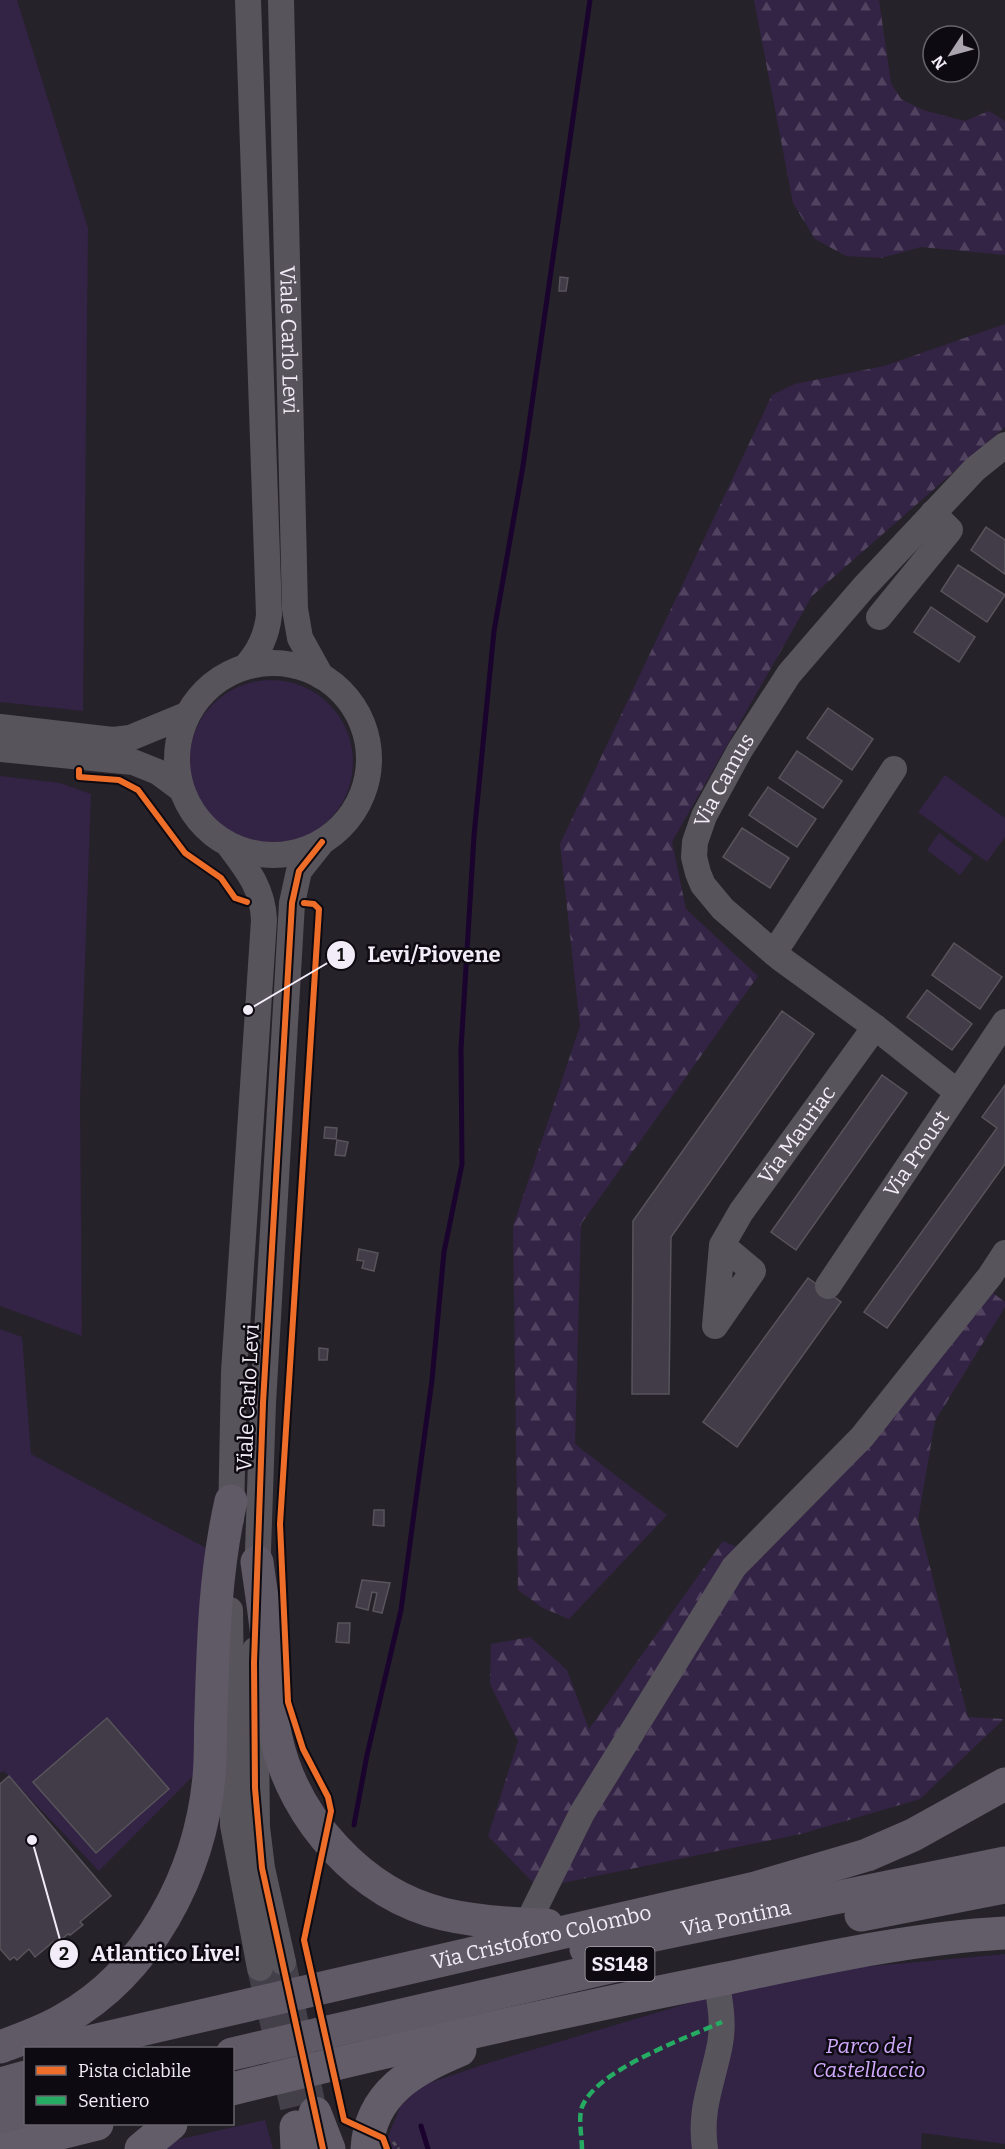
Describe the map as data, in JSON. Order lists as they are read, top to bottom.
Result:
{
  "streets": {
    "highway": ["Via Pontina", "Via Cristoforo Colombo", "SS148"],
    "street": [
      "Viale Carlo Levi",
      "Via Camus",
      "Via Mauriac",
      "Via Proust"
    ]
  },
  "crossings": [
    ["Via Camus", "Via Mauriac"],
    ["Via Camus", "Via Proust"],
    ["Via Pontina", "Via Cristoforo Colombo"],
    ["Via Cristoforo Colombo", "SS148"]
  ],
  "parks": ["Parco del Castellaccio"],
  "places": ["Levi/Piovene", "Atlantico Live!"],
  "legend": ["Pista ciclabile", "Sentiero"],
  "north": "bottom left"
}
